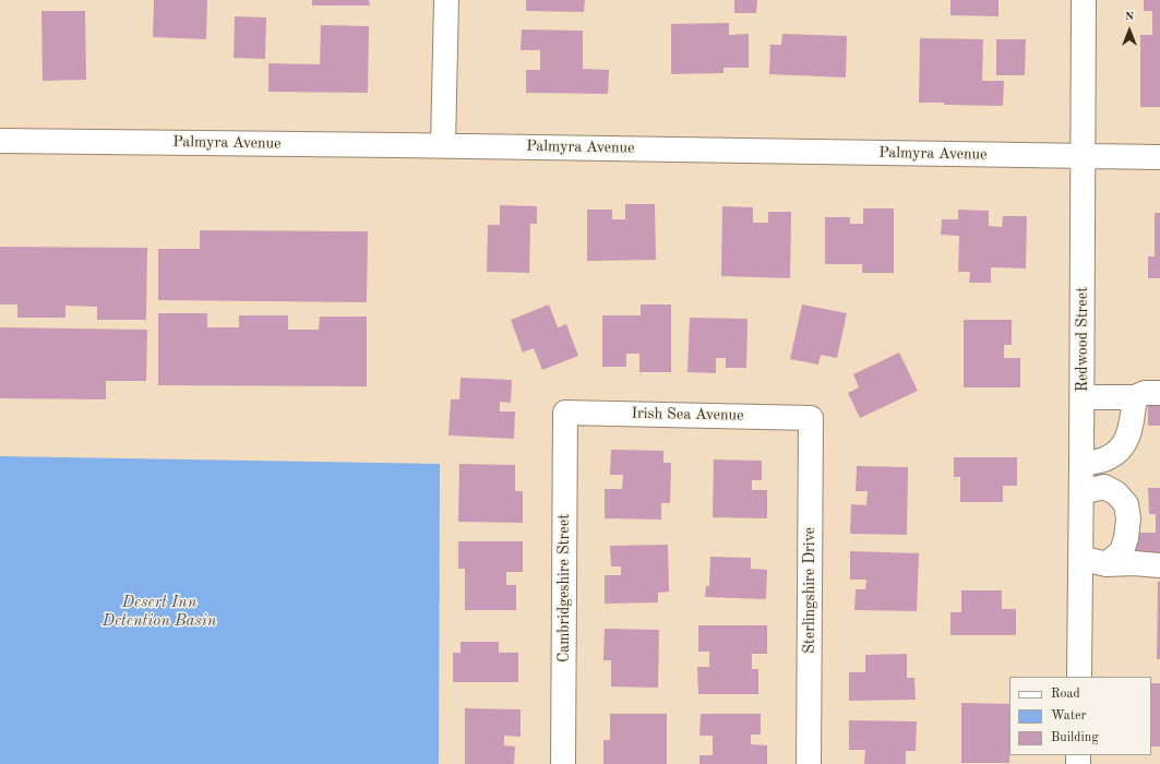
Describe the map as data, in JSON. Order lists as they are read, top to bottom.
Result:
{
  "streets": {
    "street": [
      "Palmyra Avenue",
      "Redwood Street",
      "Irish Sea Avenue",
      "Cambridgeshire Street",
      "Sterlingshire Drive"
    ]
  },
  "crossings": [
    ["Palmyra Avenue", "Redwood Street"],
    ["Irish Sea Avenue", "Cambridgeshire Street"],
    ["Irish Sea Avenue", "Sterlingshire Drive"]
  ],
  "water": ["Desert Inn Detention Basin"],
  "legend": ["Road", "Water", "Building"],
  "north": "top"
}
